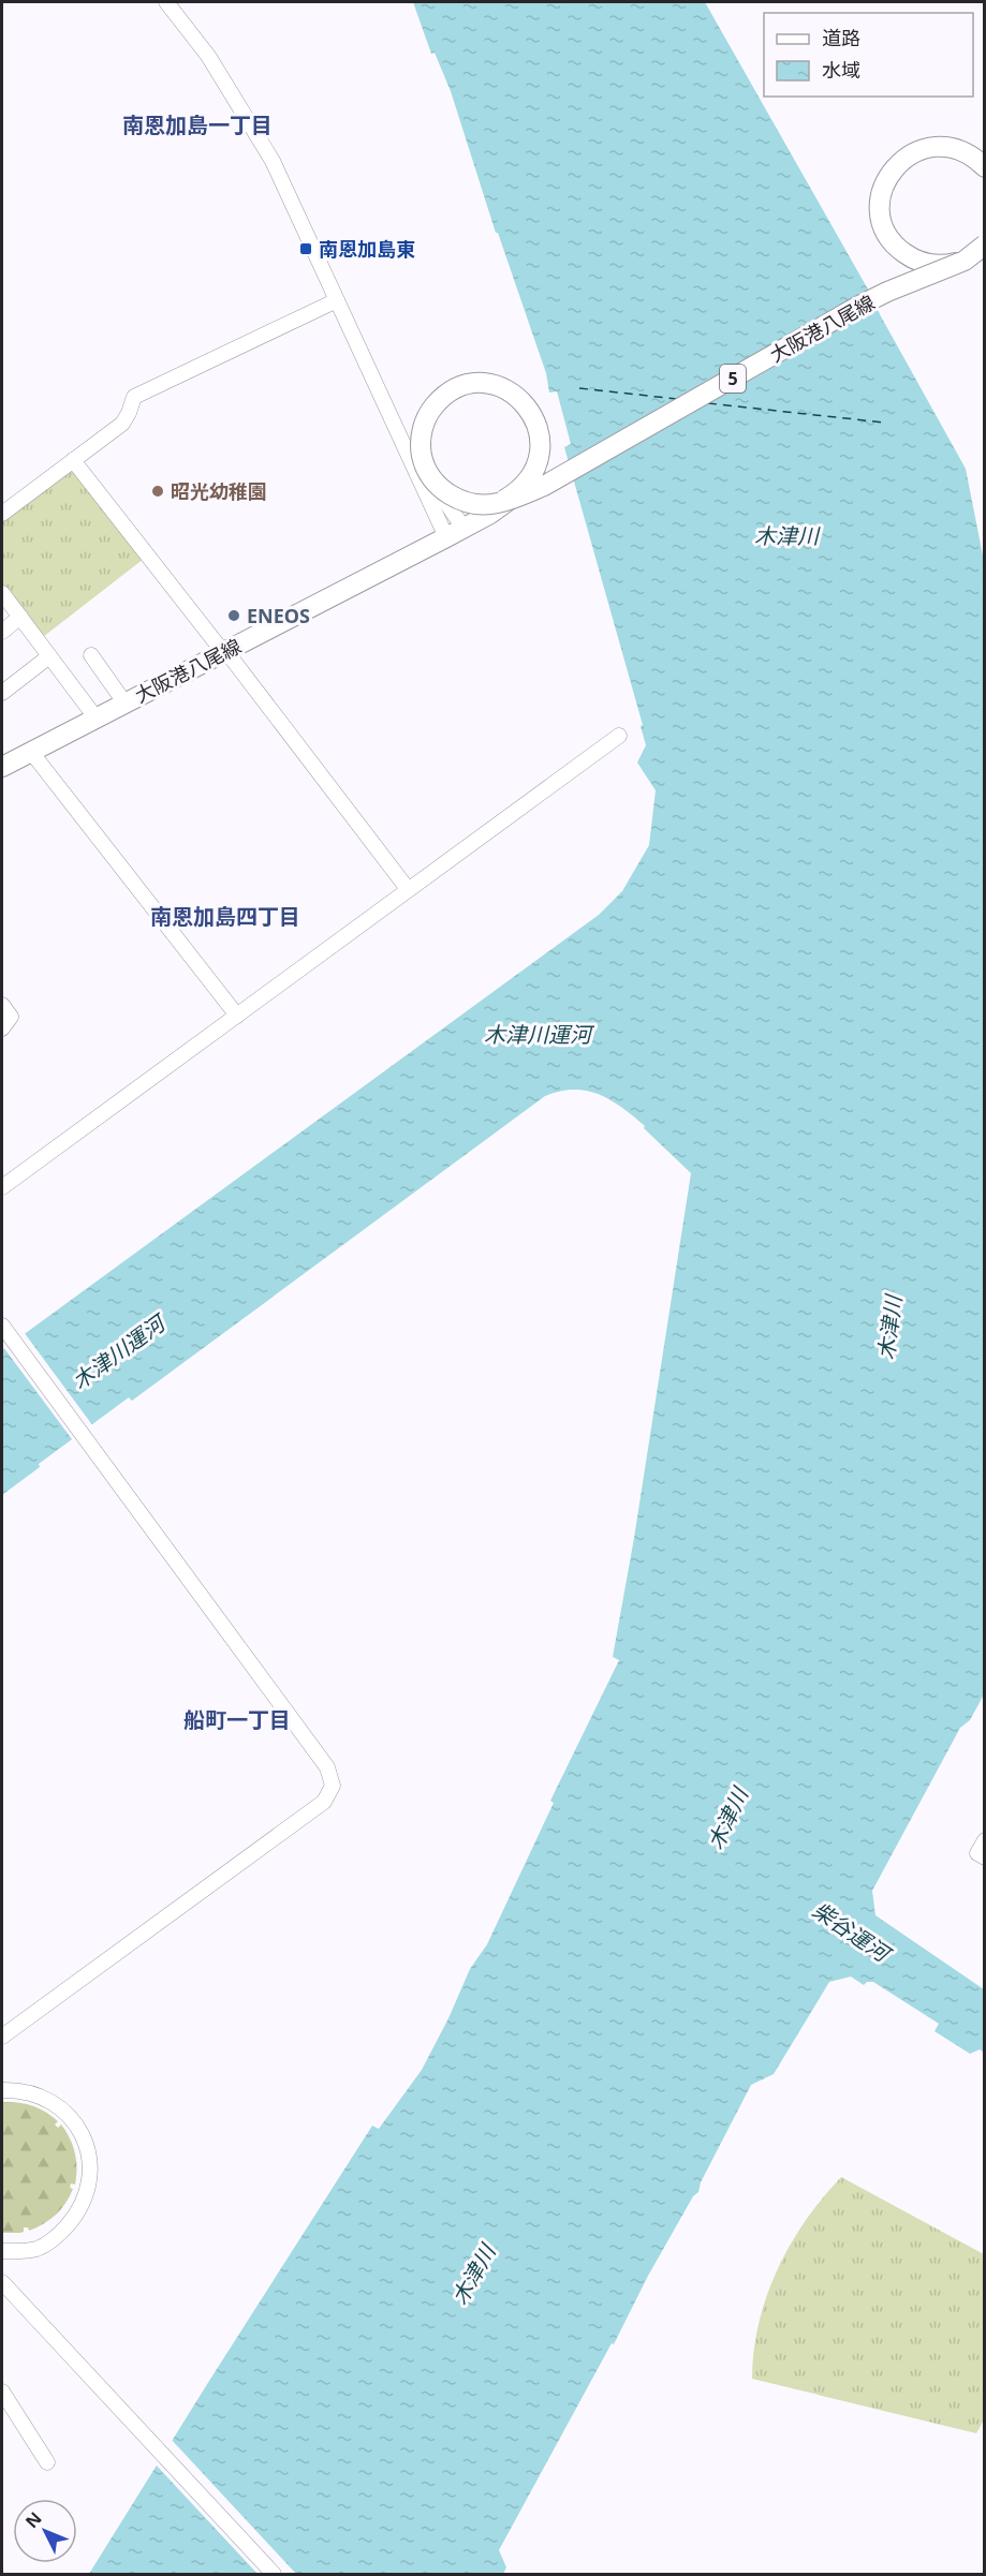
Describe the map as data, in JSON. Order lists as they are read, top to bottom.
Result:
{
  "streets": {
    "main road": ["大阪港八尾線", "5"]
  },
  "districts": ["南恩加島一丁目", "南恩加島四丁目", "船町一丁目"],
  "water": ["木津川", "木津川運河", "柴谷運河"],
  "places": {
    "transit": ["南恩加島東"],
    "other": ["昭光幼稚園", "ENEOS"]
  },
  "legend": ["道路", "水域"],
  "north": "top left"
}
